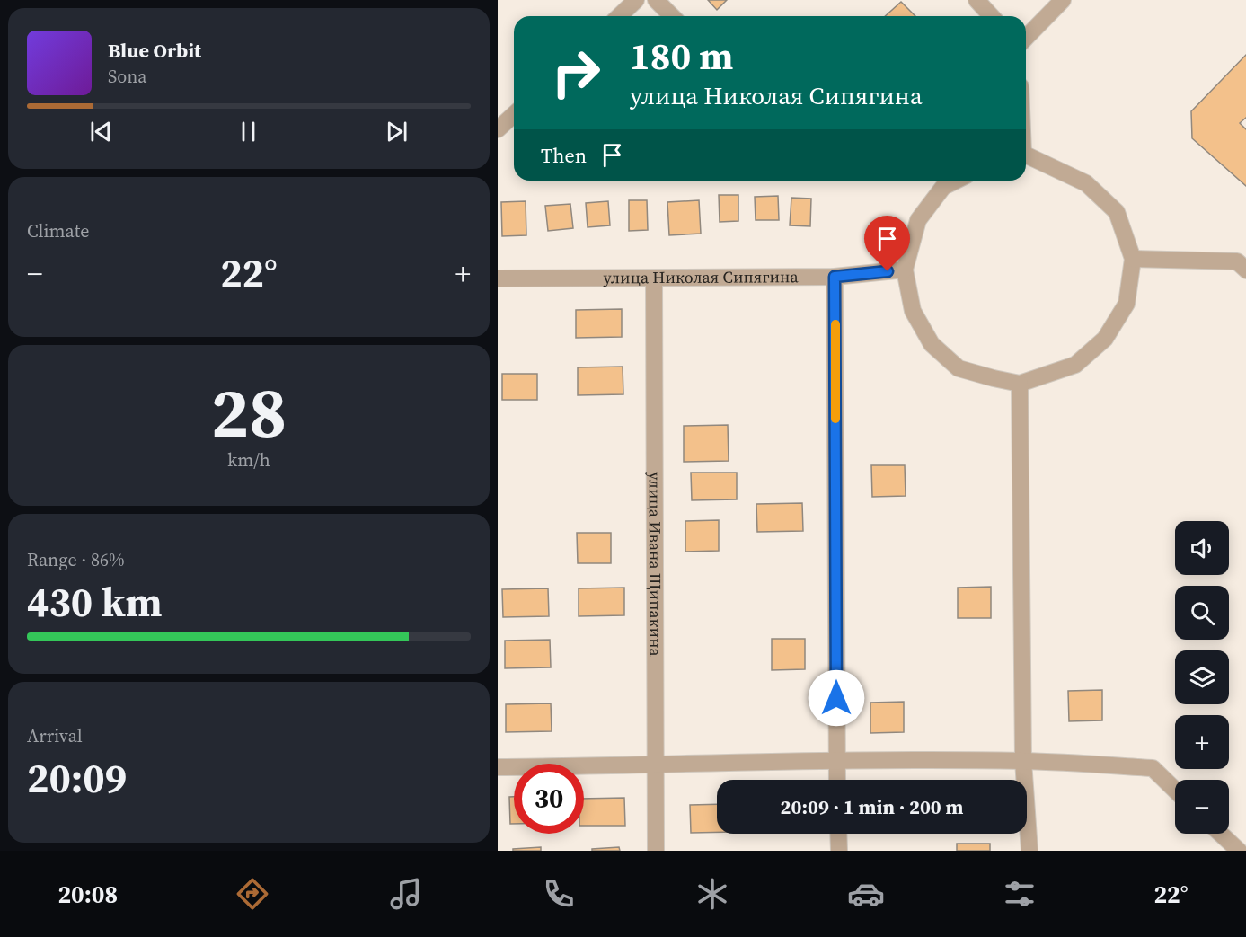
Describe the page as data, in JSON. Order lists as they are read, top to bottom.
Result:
{
  "streets": {
    "street": ["улица Николая Сипягина", "улица Ивана Щипакина"]
  },
  "crossings": [
    ["улица Николая Сипягина", "улица Ивана Щипакина"]
  ],
  "page": {
    "turn": ["180 m", "улица Николая Сипягина"],
    "song": ["Blue Orbit", "Sona"],
    "then": "Then",
    "tile": [
      "Climate",
      ["28", "km/h"],
      ["Range · 86%", "430 km"],
      ["Arrival", "20:09"]
    ],
    "heat": ["−", "22°", "+"],
    "map_buttons": ["+", "−"],
    "limit": "30",
    "trip": "20:09 · 1 min · 200 m",
    "tabs": ["20:08", "22°"]
  }
}
